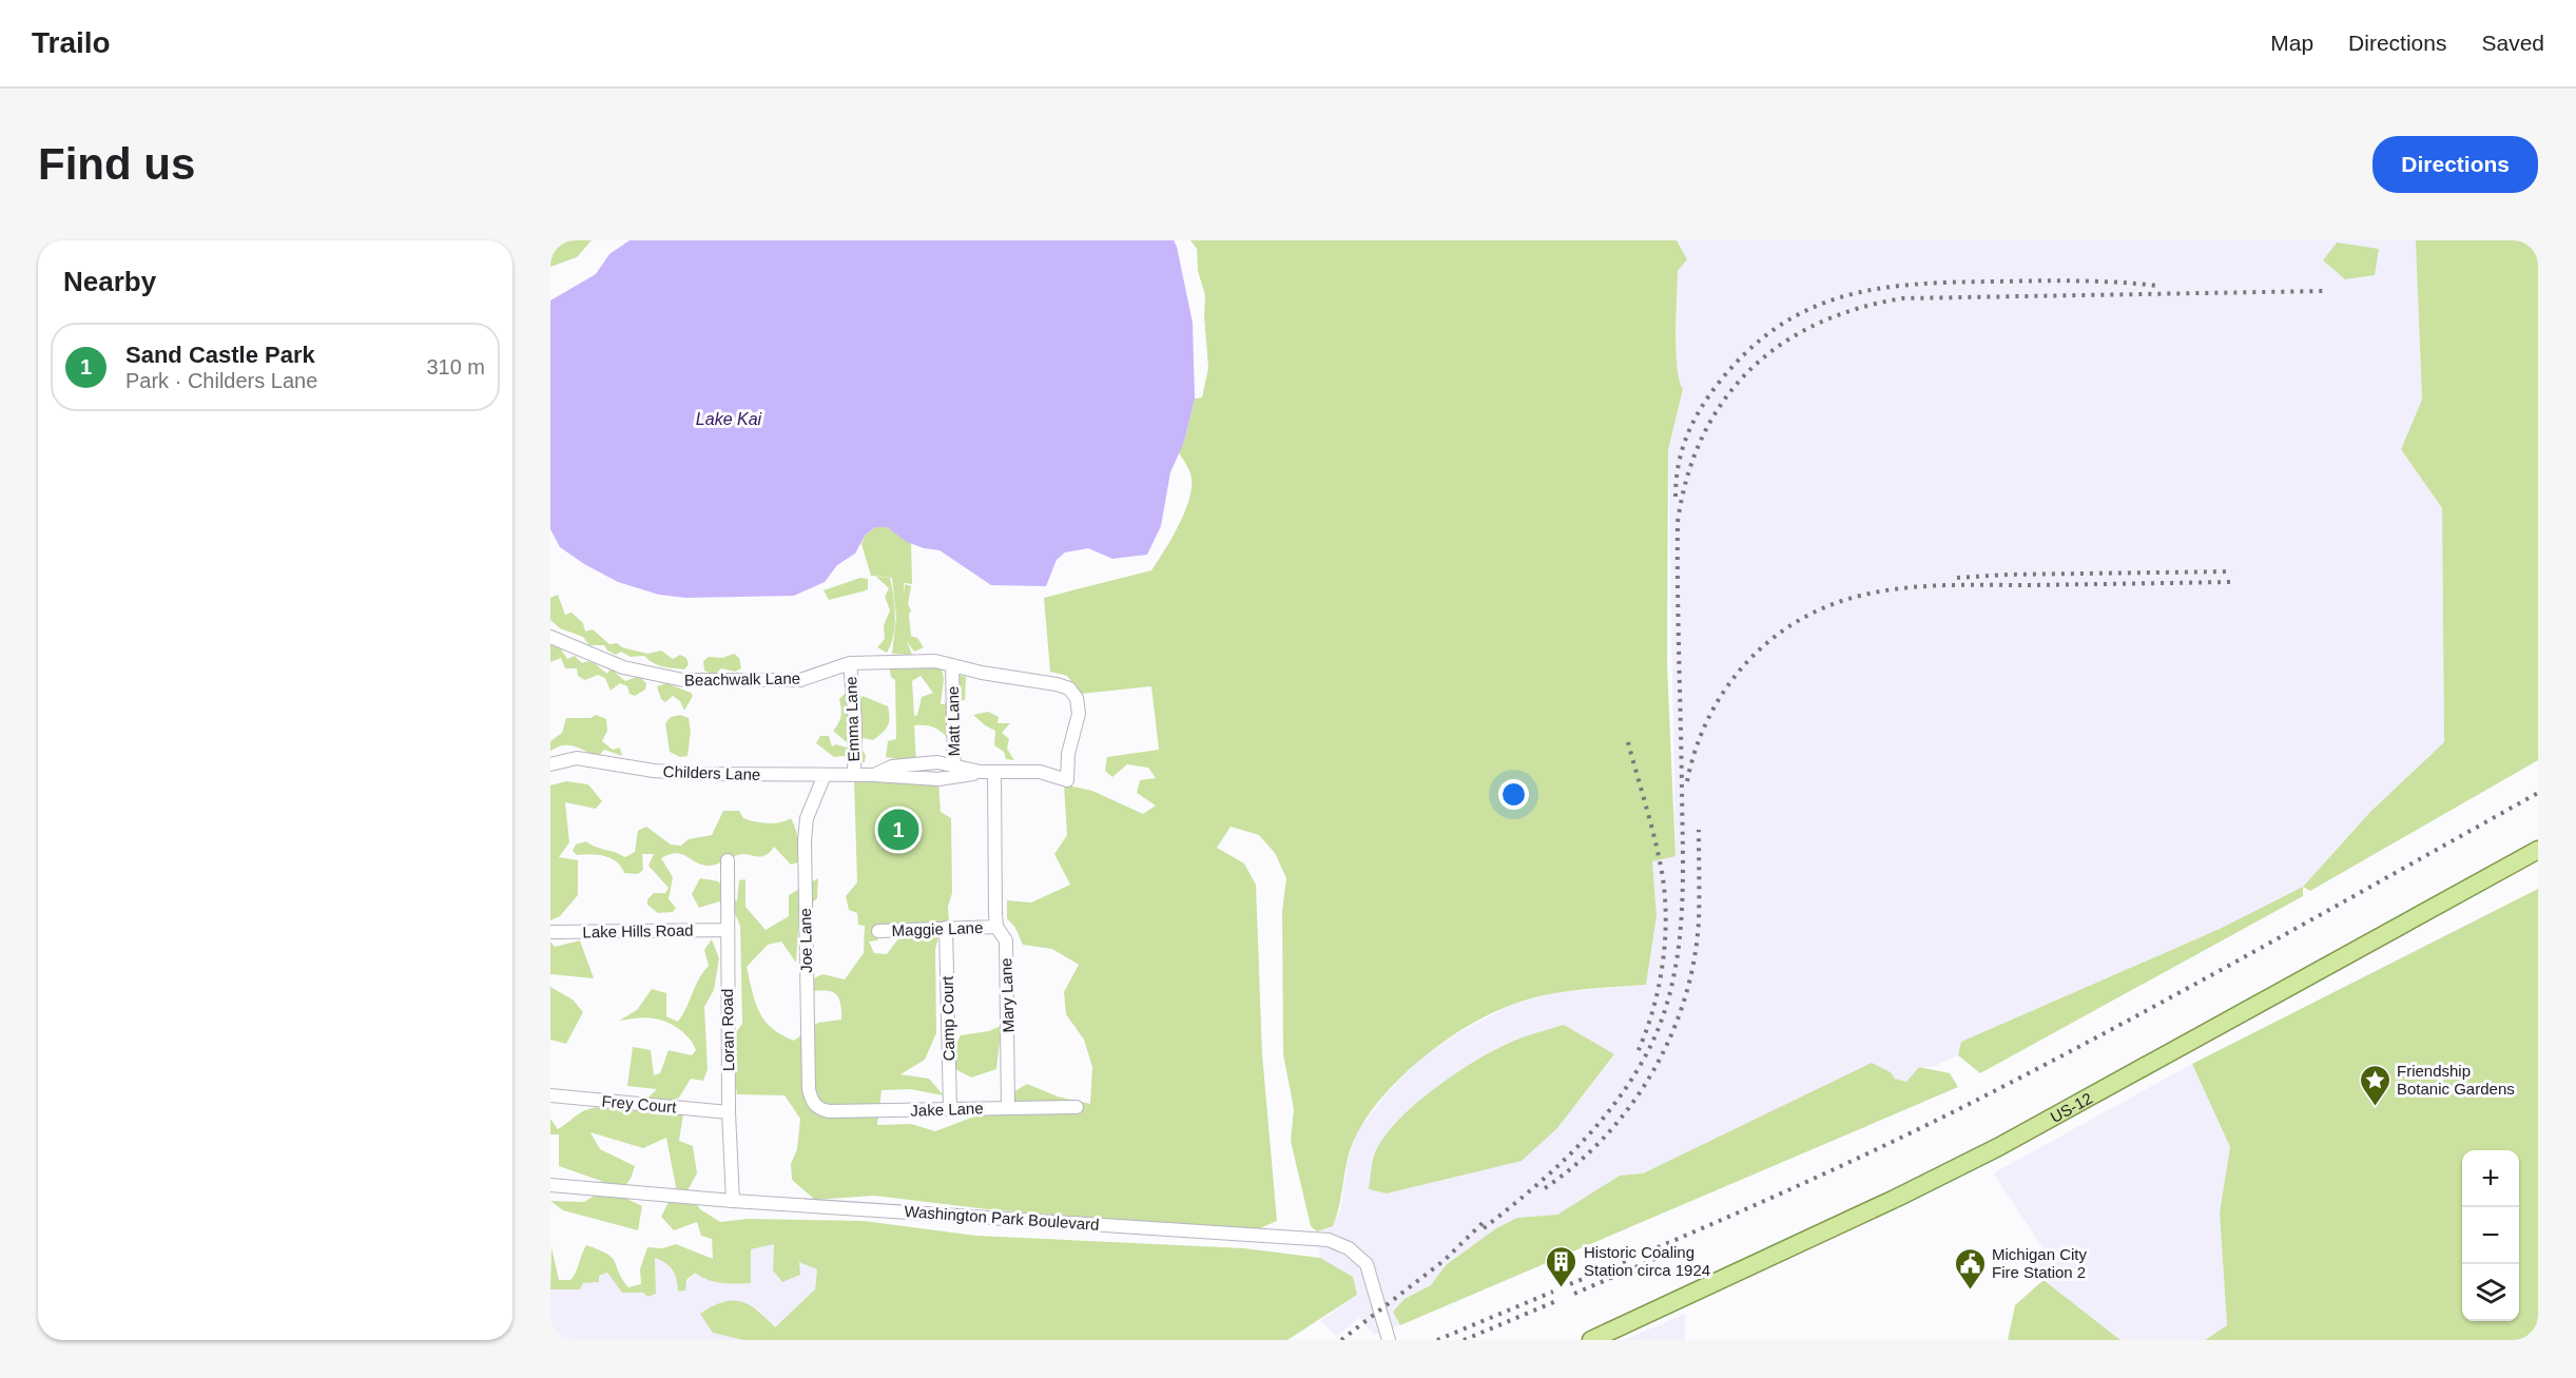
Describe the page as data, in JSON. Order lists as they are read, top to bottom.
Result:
{
  "streets": {
    "main road": ["US-12"],
    "street": [
      "Beachwalk Lane",
      "Emma Lane",
      "Matt Lane",
      "Childers Lane",
      "Maggie Lane",
      "Lake Hills Road",
      "Joe Lane",
      "Mary Lane",
      "Camp Court",
      "Loran Road",
      "Frey Court",
      "Jake Lane",
      "Washington Park Boulevard"
    ]
  },
  "crossings": [
    ["Beachwalk Lane", "Emma Lane"],
    ["Beachwalk Lane", "Matt Lane"],
    ["Beachwalk Lane", "Childers Lane"],
    ["Emma Lane", "Childers Lane"],
    ["Matt Lane", "Childers Lane"],
    ["Childers Lane", "Joe Lane"],
    ["Childers Lane", "Mary Lane"],
    ["Maggie Lane", "Mary Lane"],
    ["Maggie Lane", "Camp Court"],
    ["Lake Hills Road", "Loran Road"],
    ["Joe Lane", "Jake Lane"],
    ["Mary Lane", "Jake Lane"],
    ["Camp Court", "Jake Lane"],
    ["Loran Road", "Frey Court"],
    ["Loran Road", "Washington Park Boulevard"]
  ],
  "water": ["Lake Kai"],
  "places": {
    "place": ["Friendship Botanic Gardens"],
    "building": ["Historic Coaling Station circa 1924"],
    "public building": ["Michigan City Fire Station 2"]
  },
  "page": {
    "header": "Trailo",
    "nav": ["Map", "Directions", "Saved"],
    "buttons": "Directions",
    "title": "Find us",
    "heading": "Nearby",
    "list": [
      {
        "mark": "1",
        "name": "Sand Castle Park",
        "note": "Park · Childers Lane",
        "value": "310 m"
      }
    ],
    "pins": "1",
    "map_buttons": ["+", "−"]
  }
}
